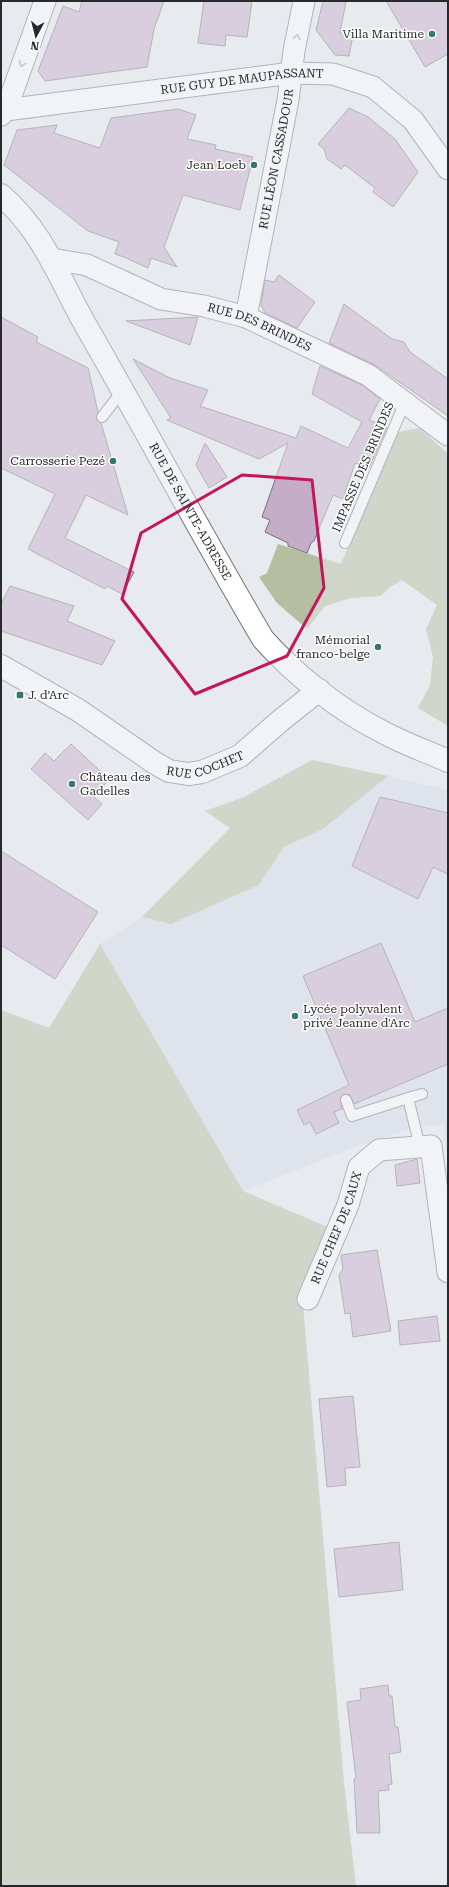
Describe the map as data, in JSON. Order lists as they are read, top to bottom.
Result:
{
  "streets": {
    "main road": ["RUE DE SAINTE-ADRESSE", "RUE COCHET"],
    "street": [
      "RUE GUY DE MAUPASSANT",
      "RUE LÉON CASSADOUR",
      "RUE DES BRINDES",
      "RUE CHEF DE CAUX"
    ],
    "lane": ["IMPASSE DES BRINDES"]
  },
  "crossings": [
    ["RUE GUY DE MAUPASSANT", "RUE LÉON CASSADOUR"],
    ["RUE LÉON CASSADOUR", "RUE DES BRINDES"],
    ["RUE DES BRINDES", "IMPASSE DES BRINDES"],
    ["RUE DES BRINDES", "RUE DE SAINTE-ADRESSE"],
    ["RUE DE SAINTE-ADRESSE", "RUE COCHET"]
  ],
  "places": {
    "other": [
      "Villa Maritime",
      "Jean Loeb",
      "Carrosserie Pezé",
      "Mémorial franco-belge",
      "Château des Gadelles",
      "Lycée polyvalent privé Jeanne d'Arc"
    ],
    "transit": ["J. d’Arc"]
  },
  "north": "bottom"
}
